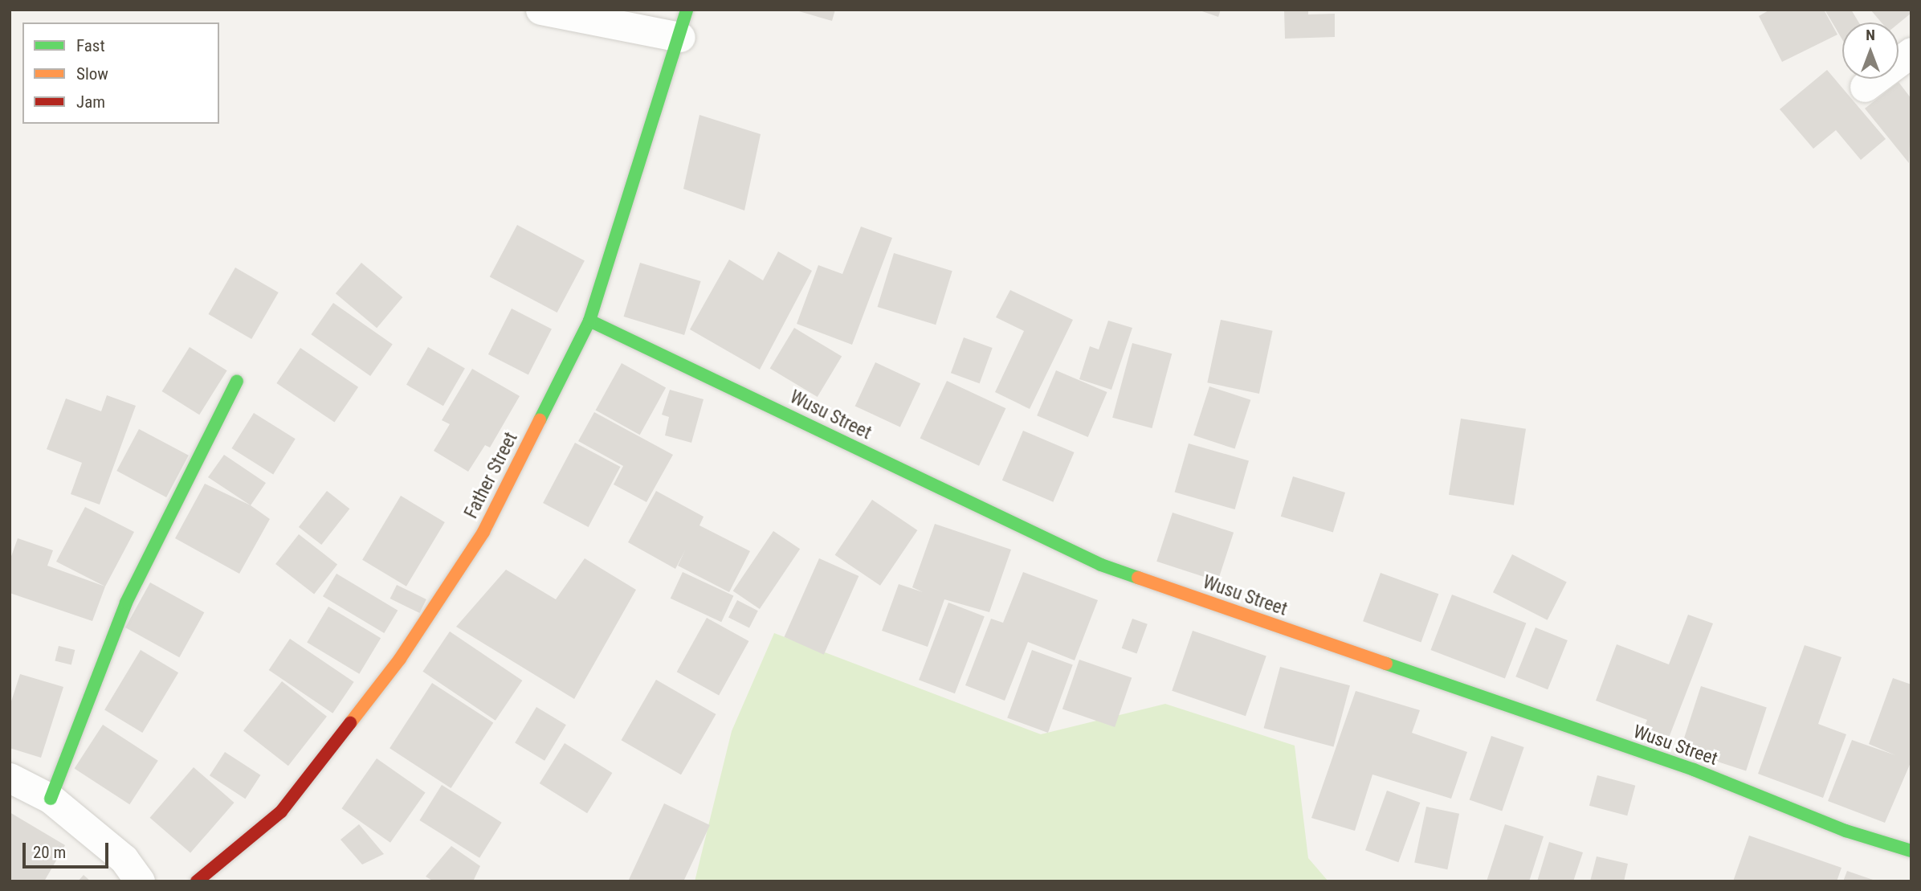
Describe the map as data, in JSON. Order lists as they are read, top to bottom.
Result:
{
  "streets": {
    "street": ["Wusu Street", "Father Street"]
  },
  "crossings": [
    ["Wusu Street", "Father Street"]
  ],
  "legend": ["Fast", "Slow", "Jam"],
  "scale_bar": "20 m",
  "north": "top"
}
